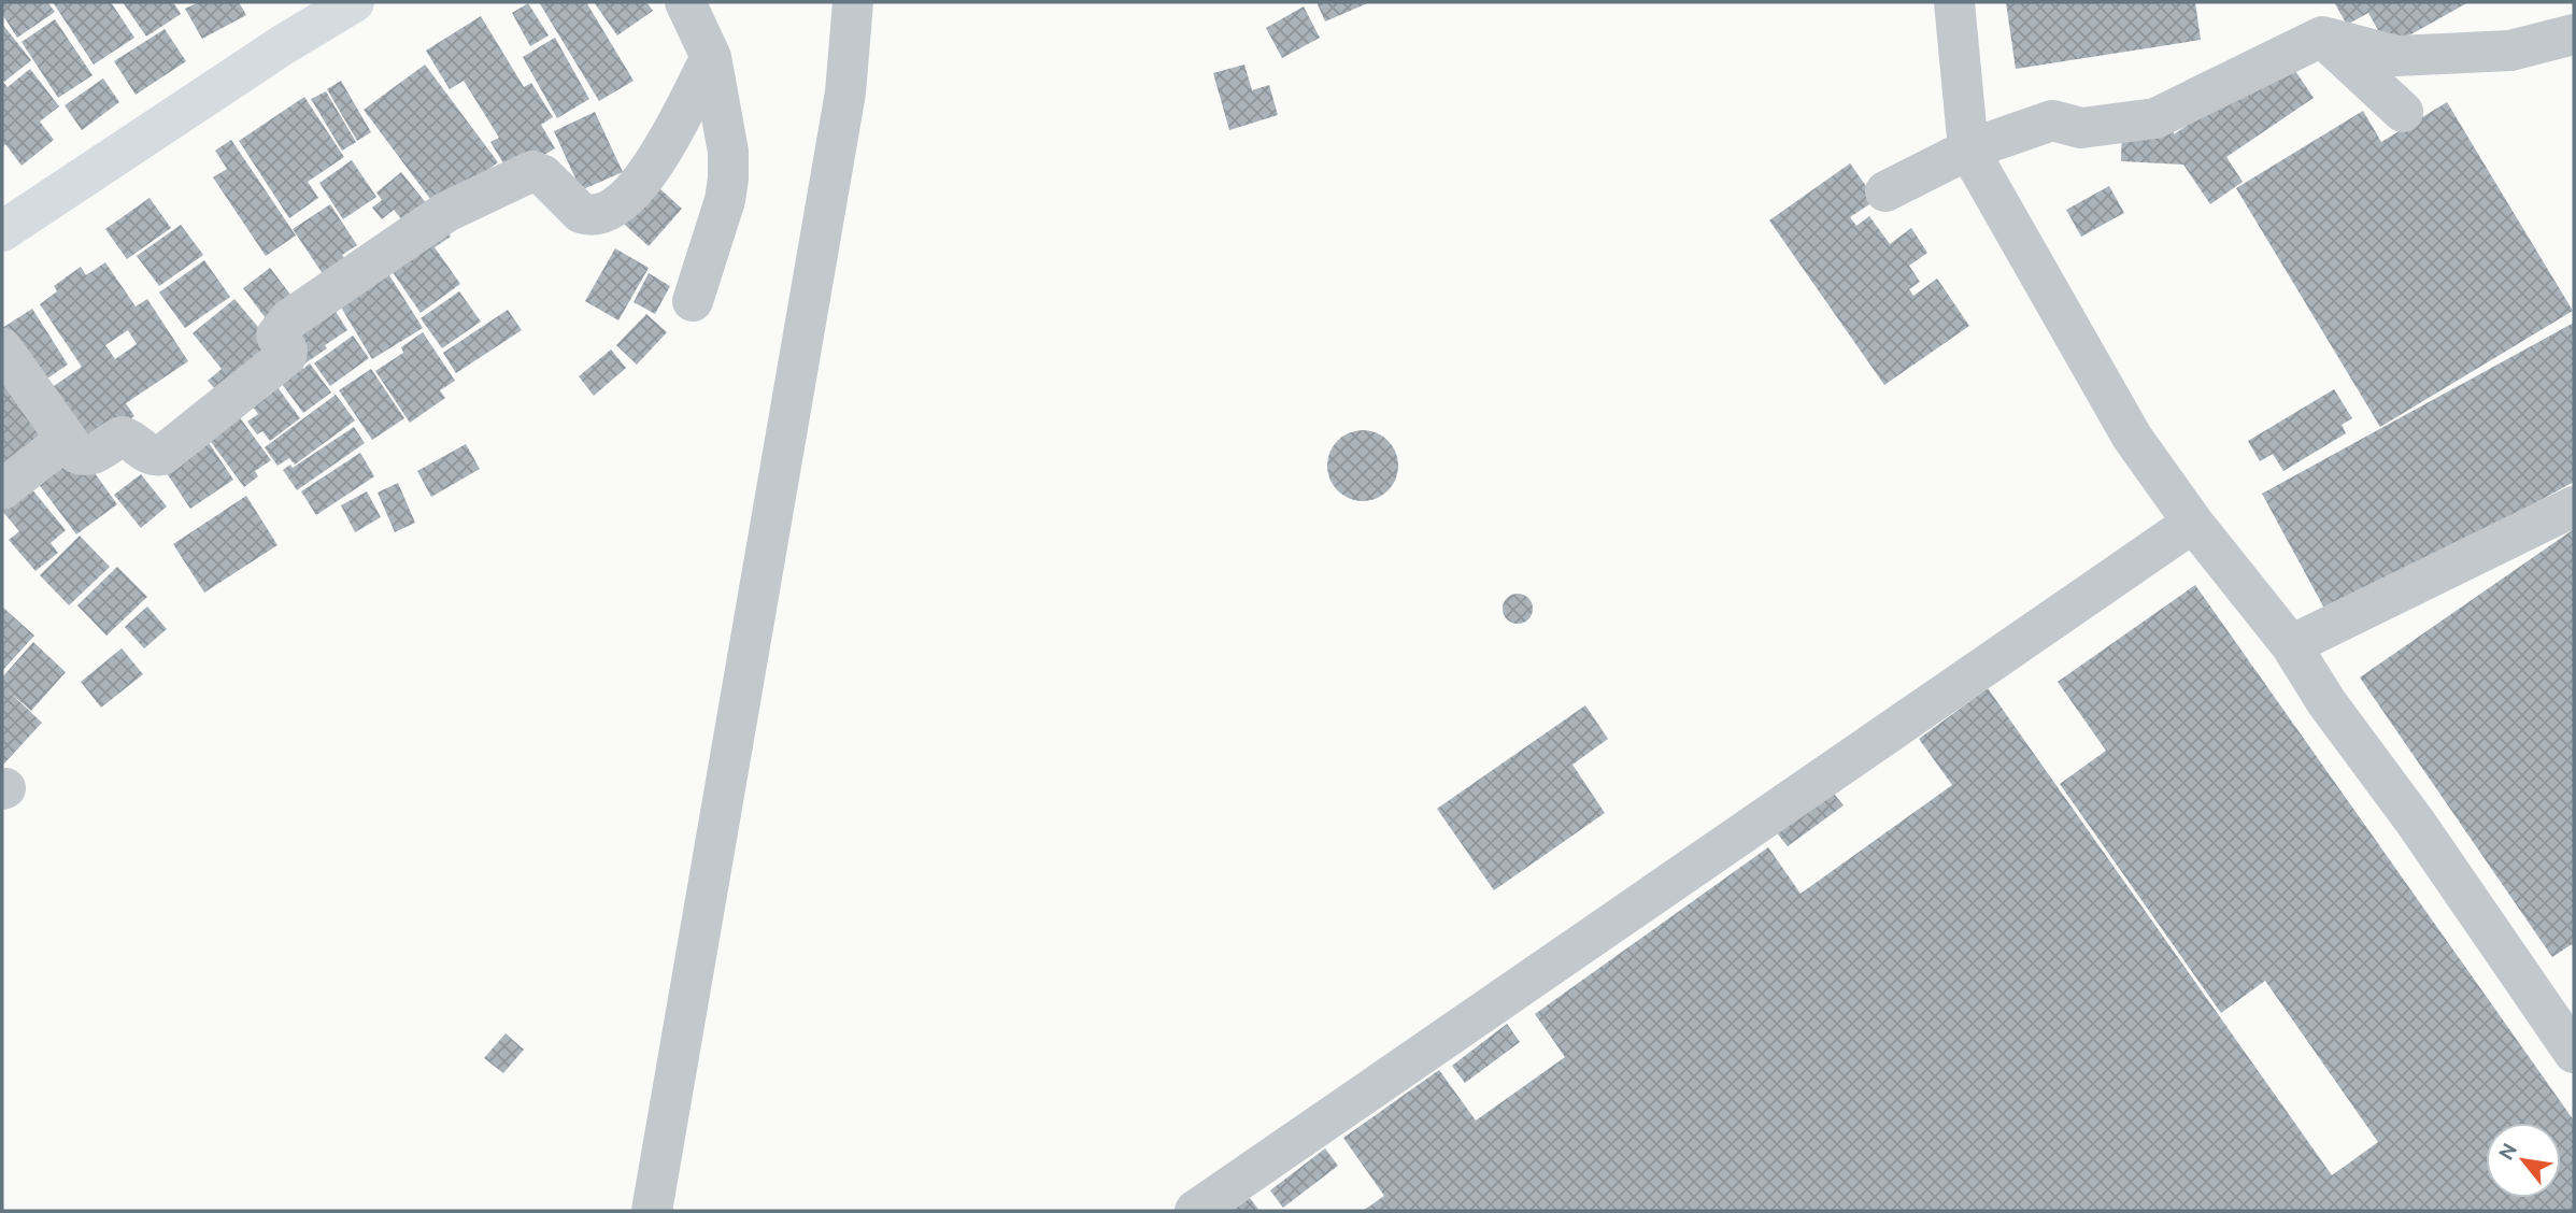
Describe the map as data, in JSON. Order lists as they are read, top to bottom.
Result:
{
  "north": "top left"
}
